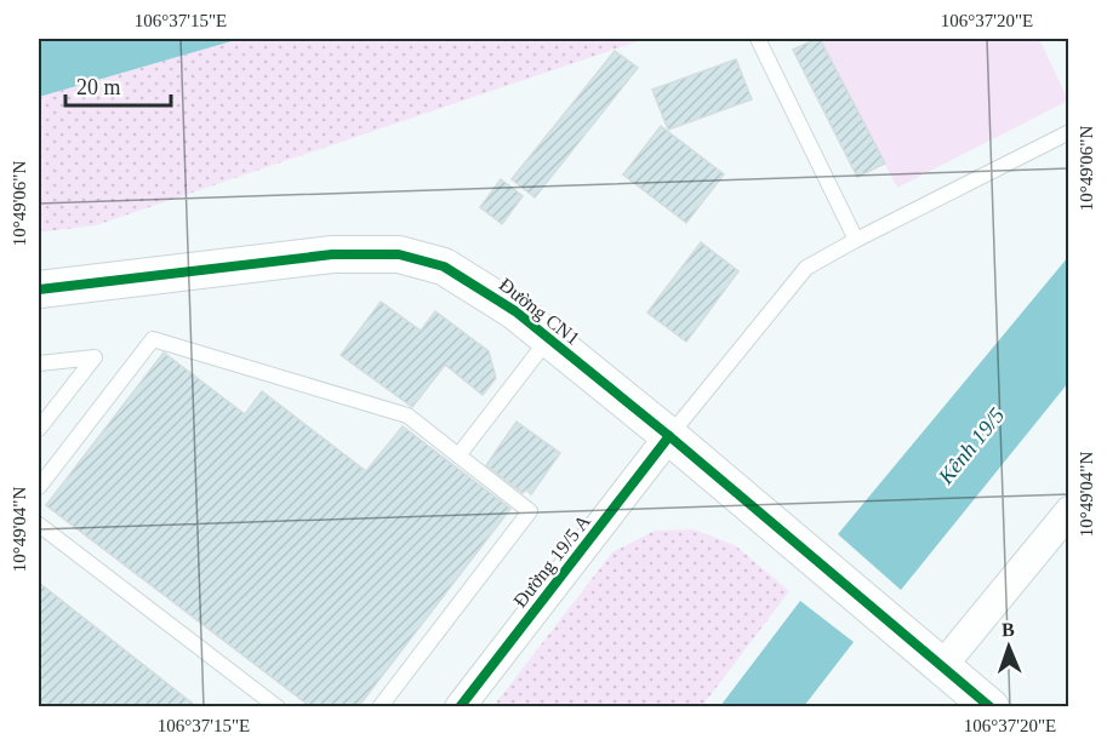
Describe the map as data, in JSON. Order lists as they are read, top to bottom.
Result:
{
  "streets": {
    "street": ["Đường CN1", "Đường 19/5 A"]
  },
  "crossings": [
    ["Đường CN1", "Đường 19/5 A"]
  ],
  "water": ["Kênh 19/5"],
  "scale_bar": "20 m",
  "north": "top",
  "coordinates": [
    "106°37'15\"E",
    "106°37'20\"E",
    "10°49'06\"N",
    "10°49'04\"N"
  ]
}
